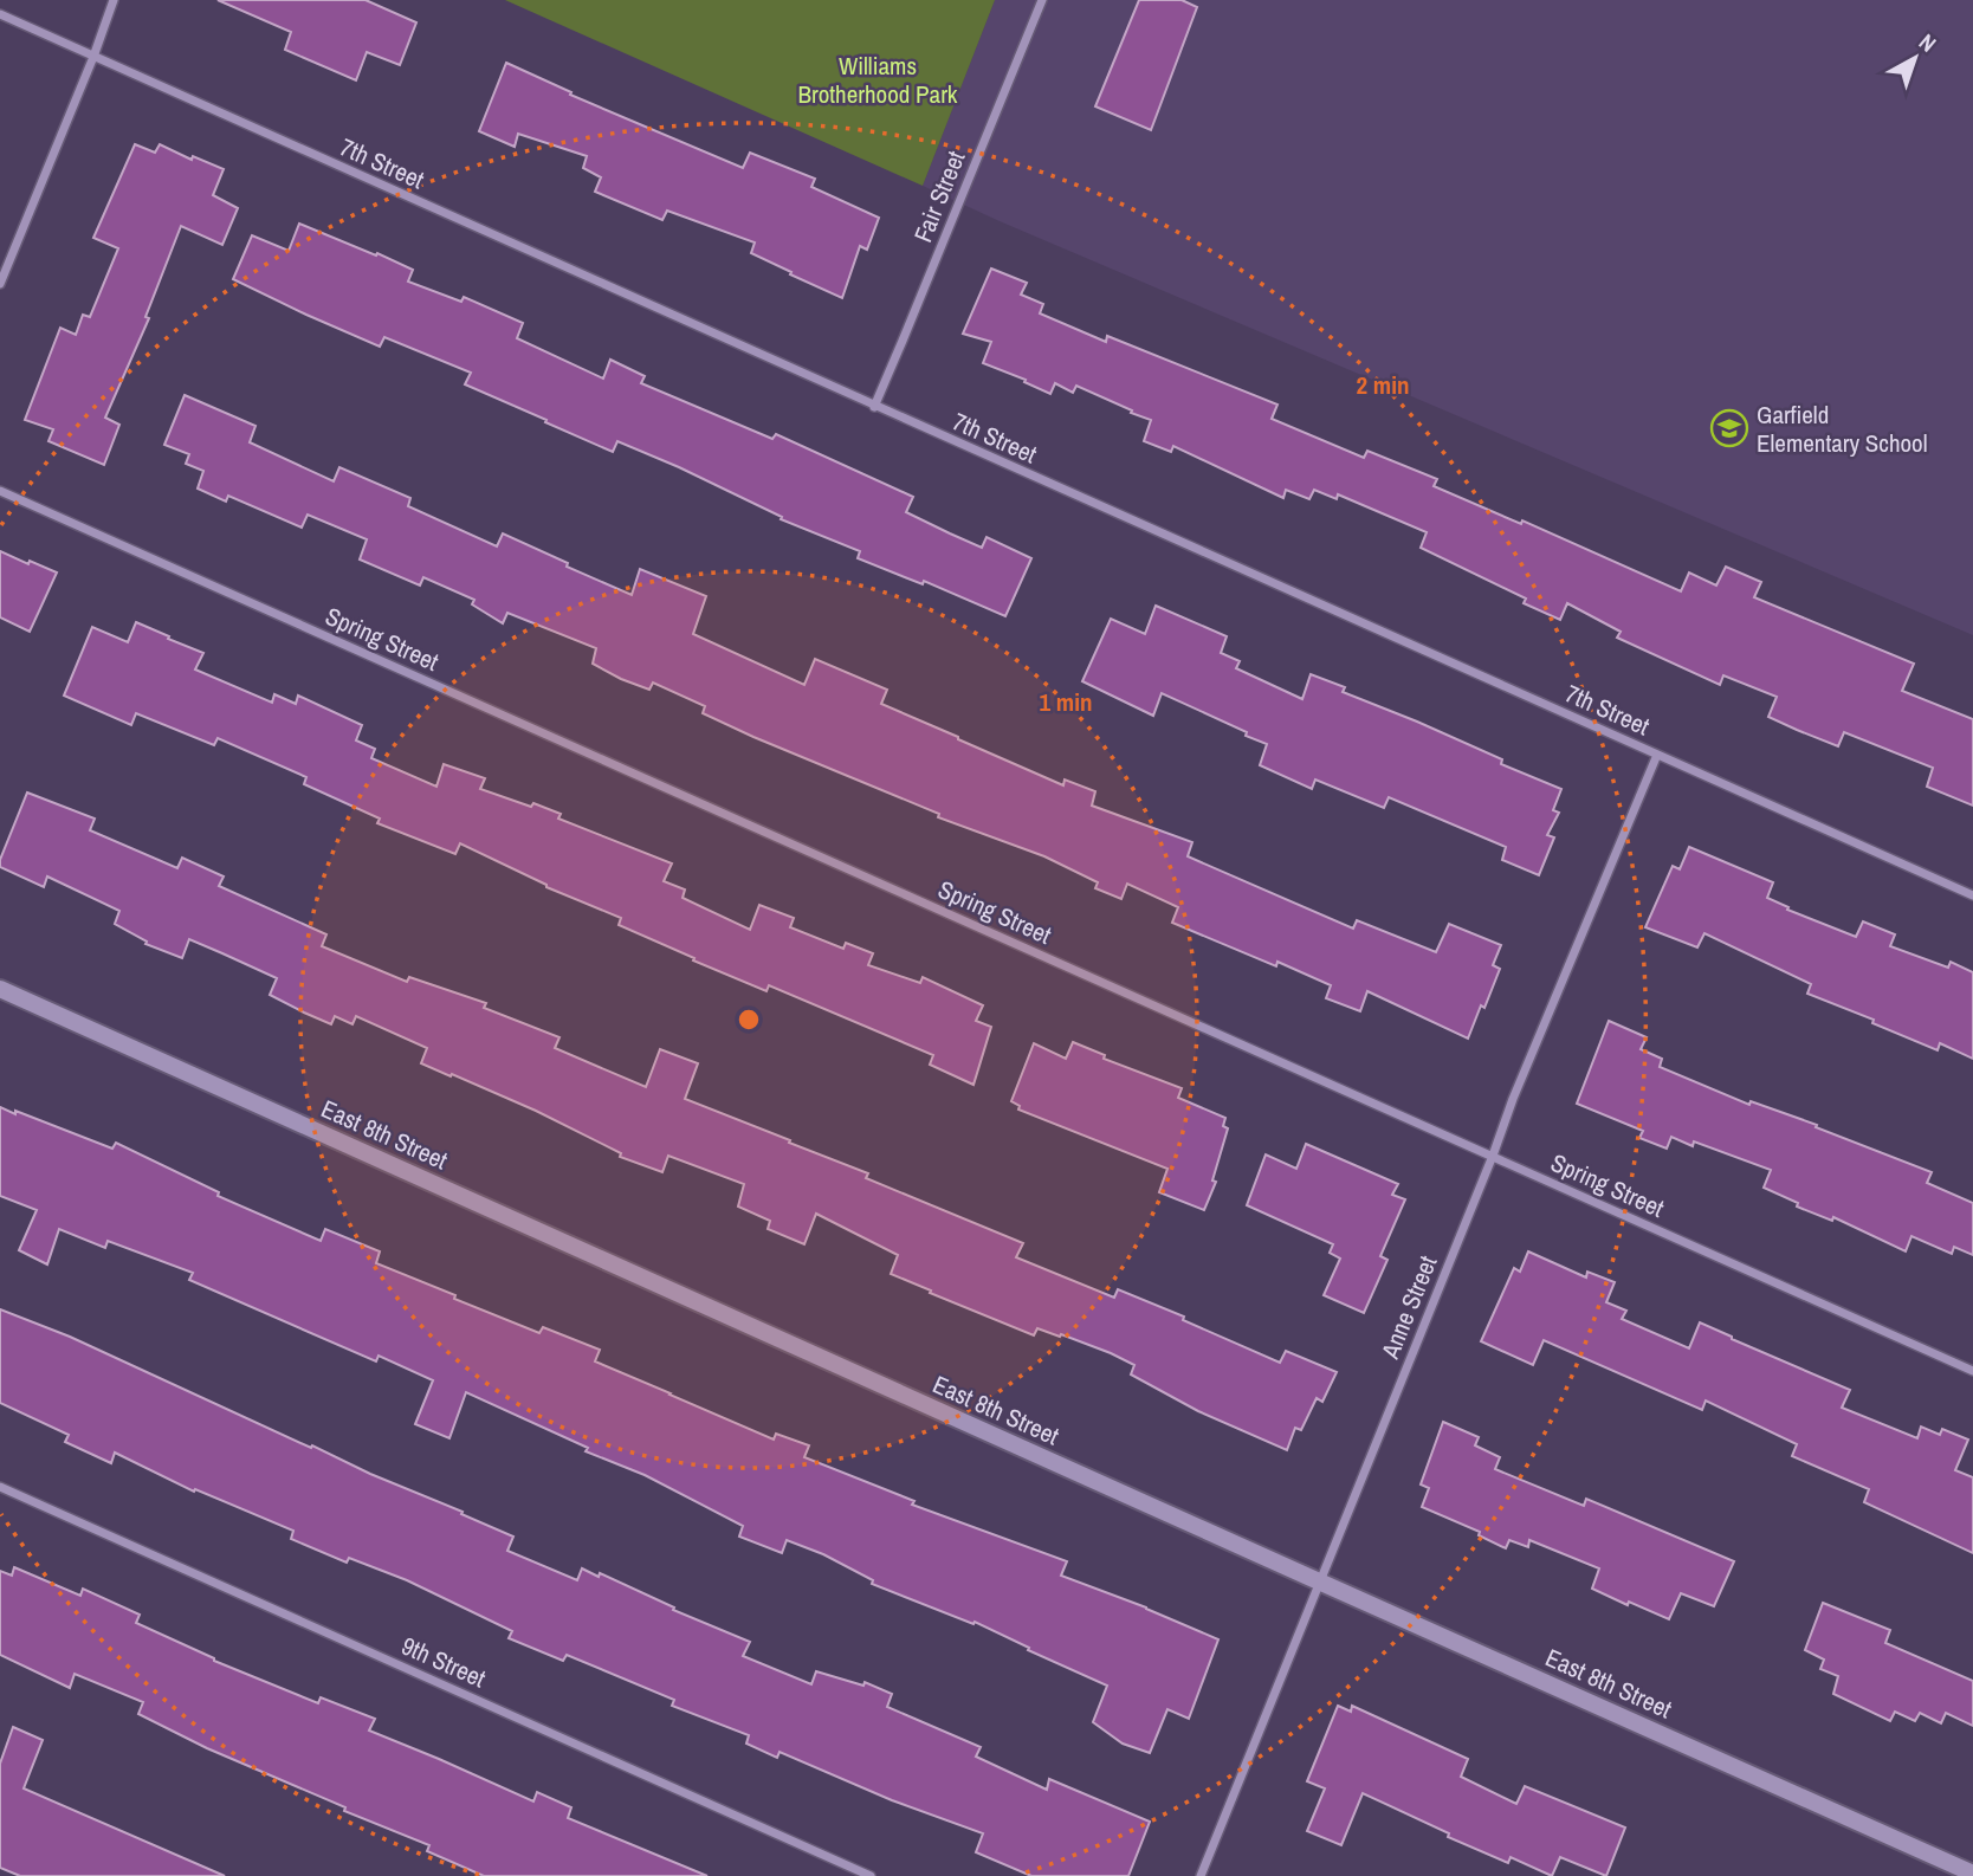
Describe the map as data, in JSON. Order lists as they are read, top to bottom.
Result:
{
  "streets": {
    "street": [
      "7th Street",
      "Fair Street",
      "Spring Street",
      "East 8th Street",
      "Anne Street",
      "9th Street"
    ]
  },
  "crossings": [
    ["7th Street", "Fair Street"],
    ["7th Street", "Anne Street"],
    ["Spring Street", "Anne Street"],
    ["East 8th Street", "Anne Street"]
  ],
  "parks": ["Williams Brotherhood Park"],
  "places": {
    "school or university": ["Garfield Elementary School"]
  },
  "north": "top right",
  "rings": ["2 min", "1 min"]
}
